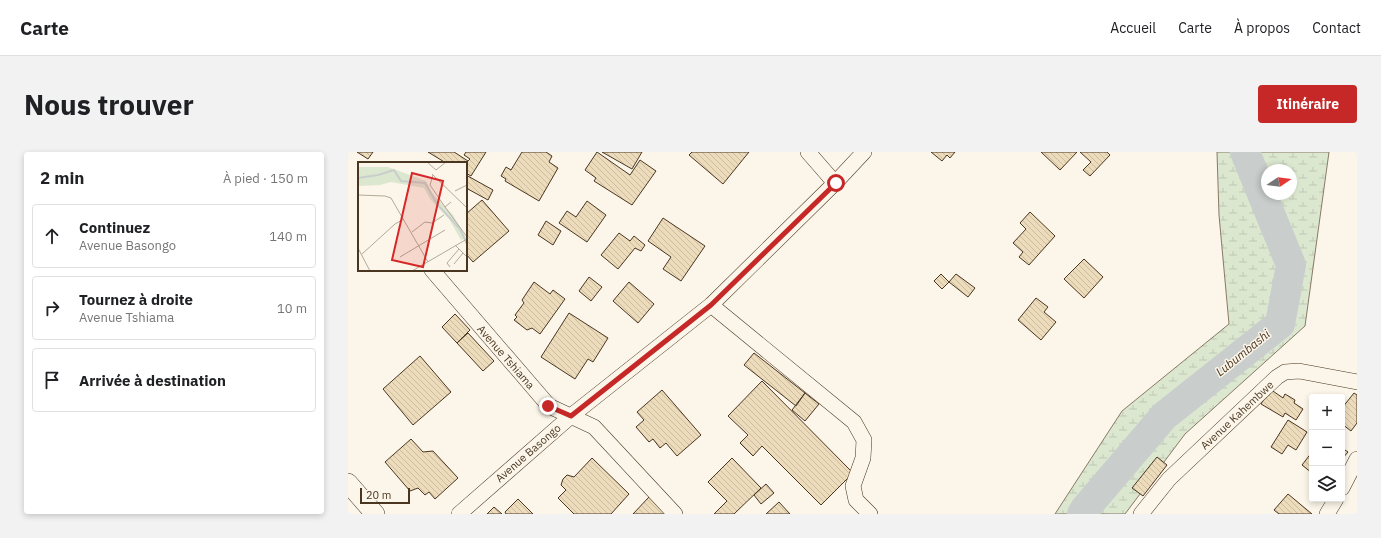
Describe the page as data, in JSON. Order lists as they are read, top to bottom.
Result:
{
  "streets": {
    "street": ["Avenue Tshiama", "Avenue Kahembwe", "Avenue Basongo"]
  },
  "crossings": [
    ["Avenue Tshiama", "Avenue Basongo"]
  ],
  "water": ["Lubumbashi"],
  "scale_bar": "20 m",
  "north": "right",
  "page": {
    "header": "Carte",
    "nav": [
      "Accueil",
      "Carte",
      "À propos",
      "Contact"
    ],
    "buttons": "Itinéraire",
    "title": "Nous trouver",
    "heading": ["2 min", "À pied · 150 m"],
    "list": [
      ["Continuez", "Avenue Basongo", "140 m"],
      ["Tournez à droite", "Avenue Tshiama", "10 m"],
      "Arrivée à destination"
    ],
    "map_buttons": ["+", "−"],
    "scale": "20 m"
  }
}
